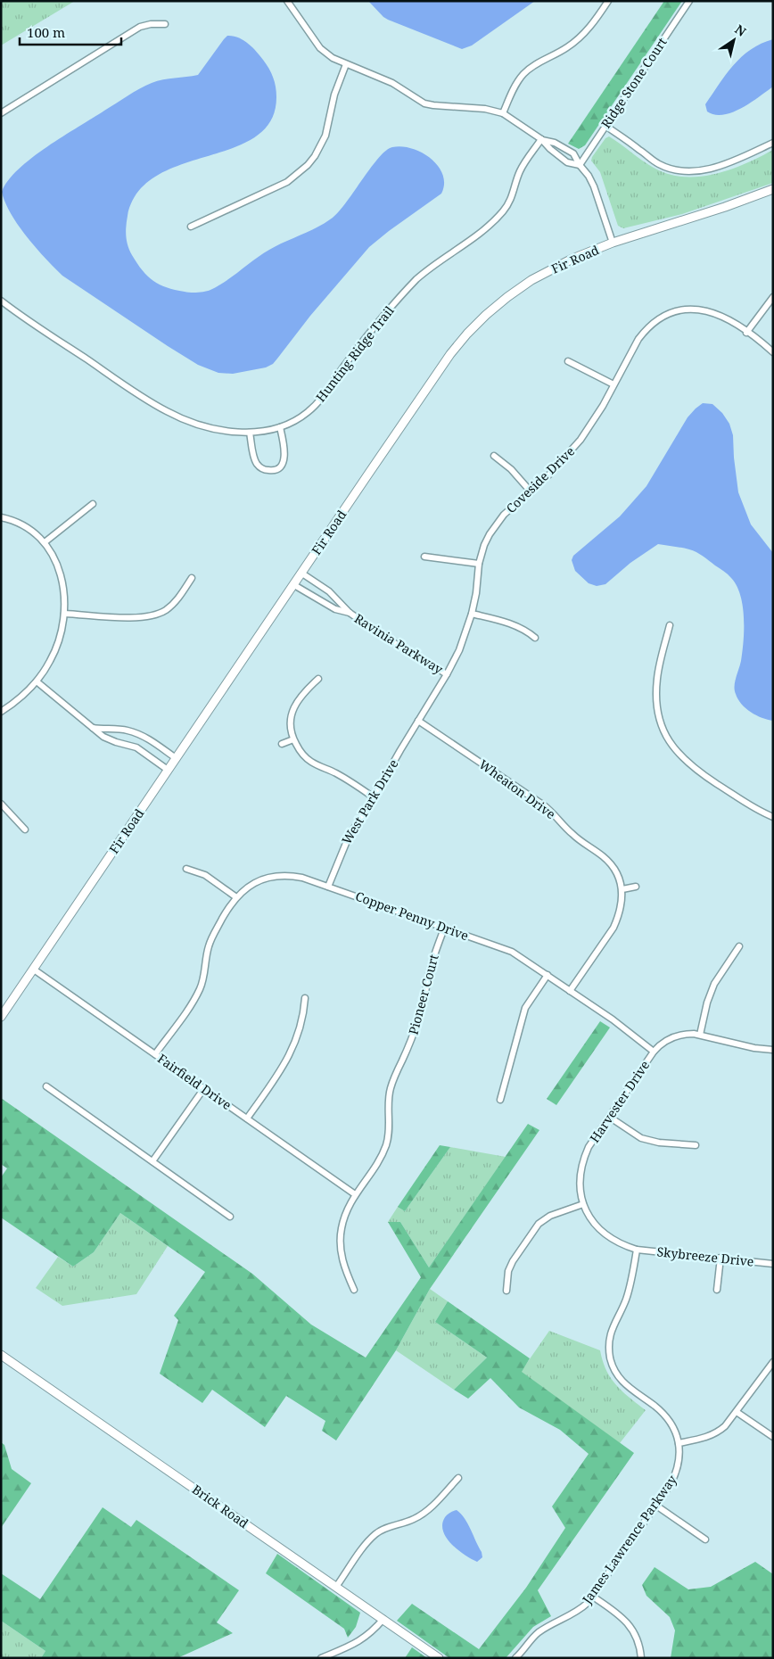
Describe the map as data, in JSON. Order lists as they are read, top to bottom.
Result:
{
  "streets": {
    "street": [
      "Ridge Stone Court",
      "Fir Road",
      "Hunting Ridge Trail",
      "Coveside Drive",
      "Ravinia Parkway",
      "Wheaton Drive",
      "West Park Drive",
      "Copper Penny Drive",
      "Pioneer Court",
      "Fairfield Drive",
      "Harvester Drive",
      "Skybreeze Drive",
      "Brick Road",
      "James Lawrence Parkway"
    ]
  },
  "crossings": [
    ["Fir Road", "Fairfield Drive"],
    ["Coveside Drive", "Ravinia Parkway"],
    ["Coveside Drive", "Wheaton Drive"],
    ["Coveside Drive", "West Park Drive"],
    ["Wheaton Drive", "West Park Drive"],
    ["West Park Drive", "Copper Penny Drive"],
    ["Copper Penny Drive", "Pioneer Court"],
    ["Copper Penny Drive", "Harvester Drive"],
    ["Pioneer Court", "Fairfield Drive"],
    ["Harvester Drive", "Skybreeze Drive"]
  ],
  "scale_bar": "100 m",
  "north": "top right"
}
